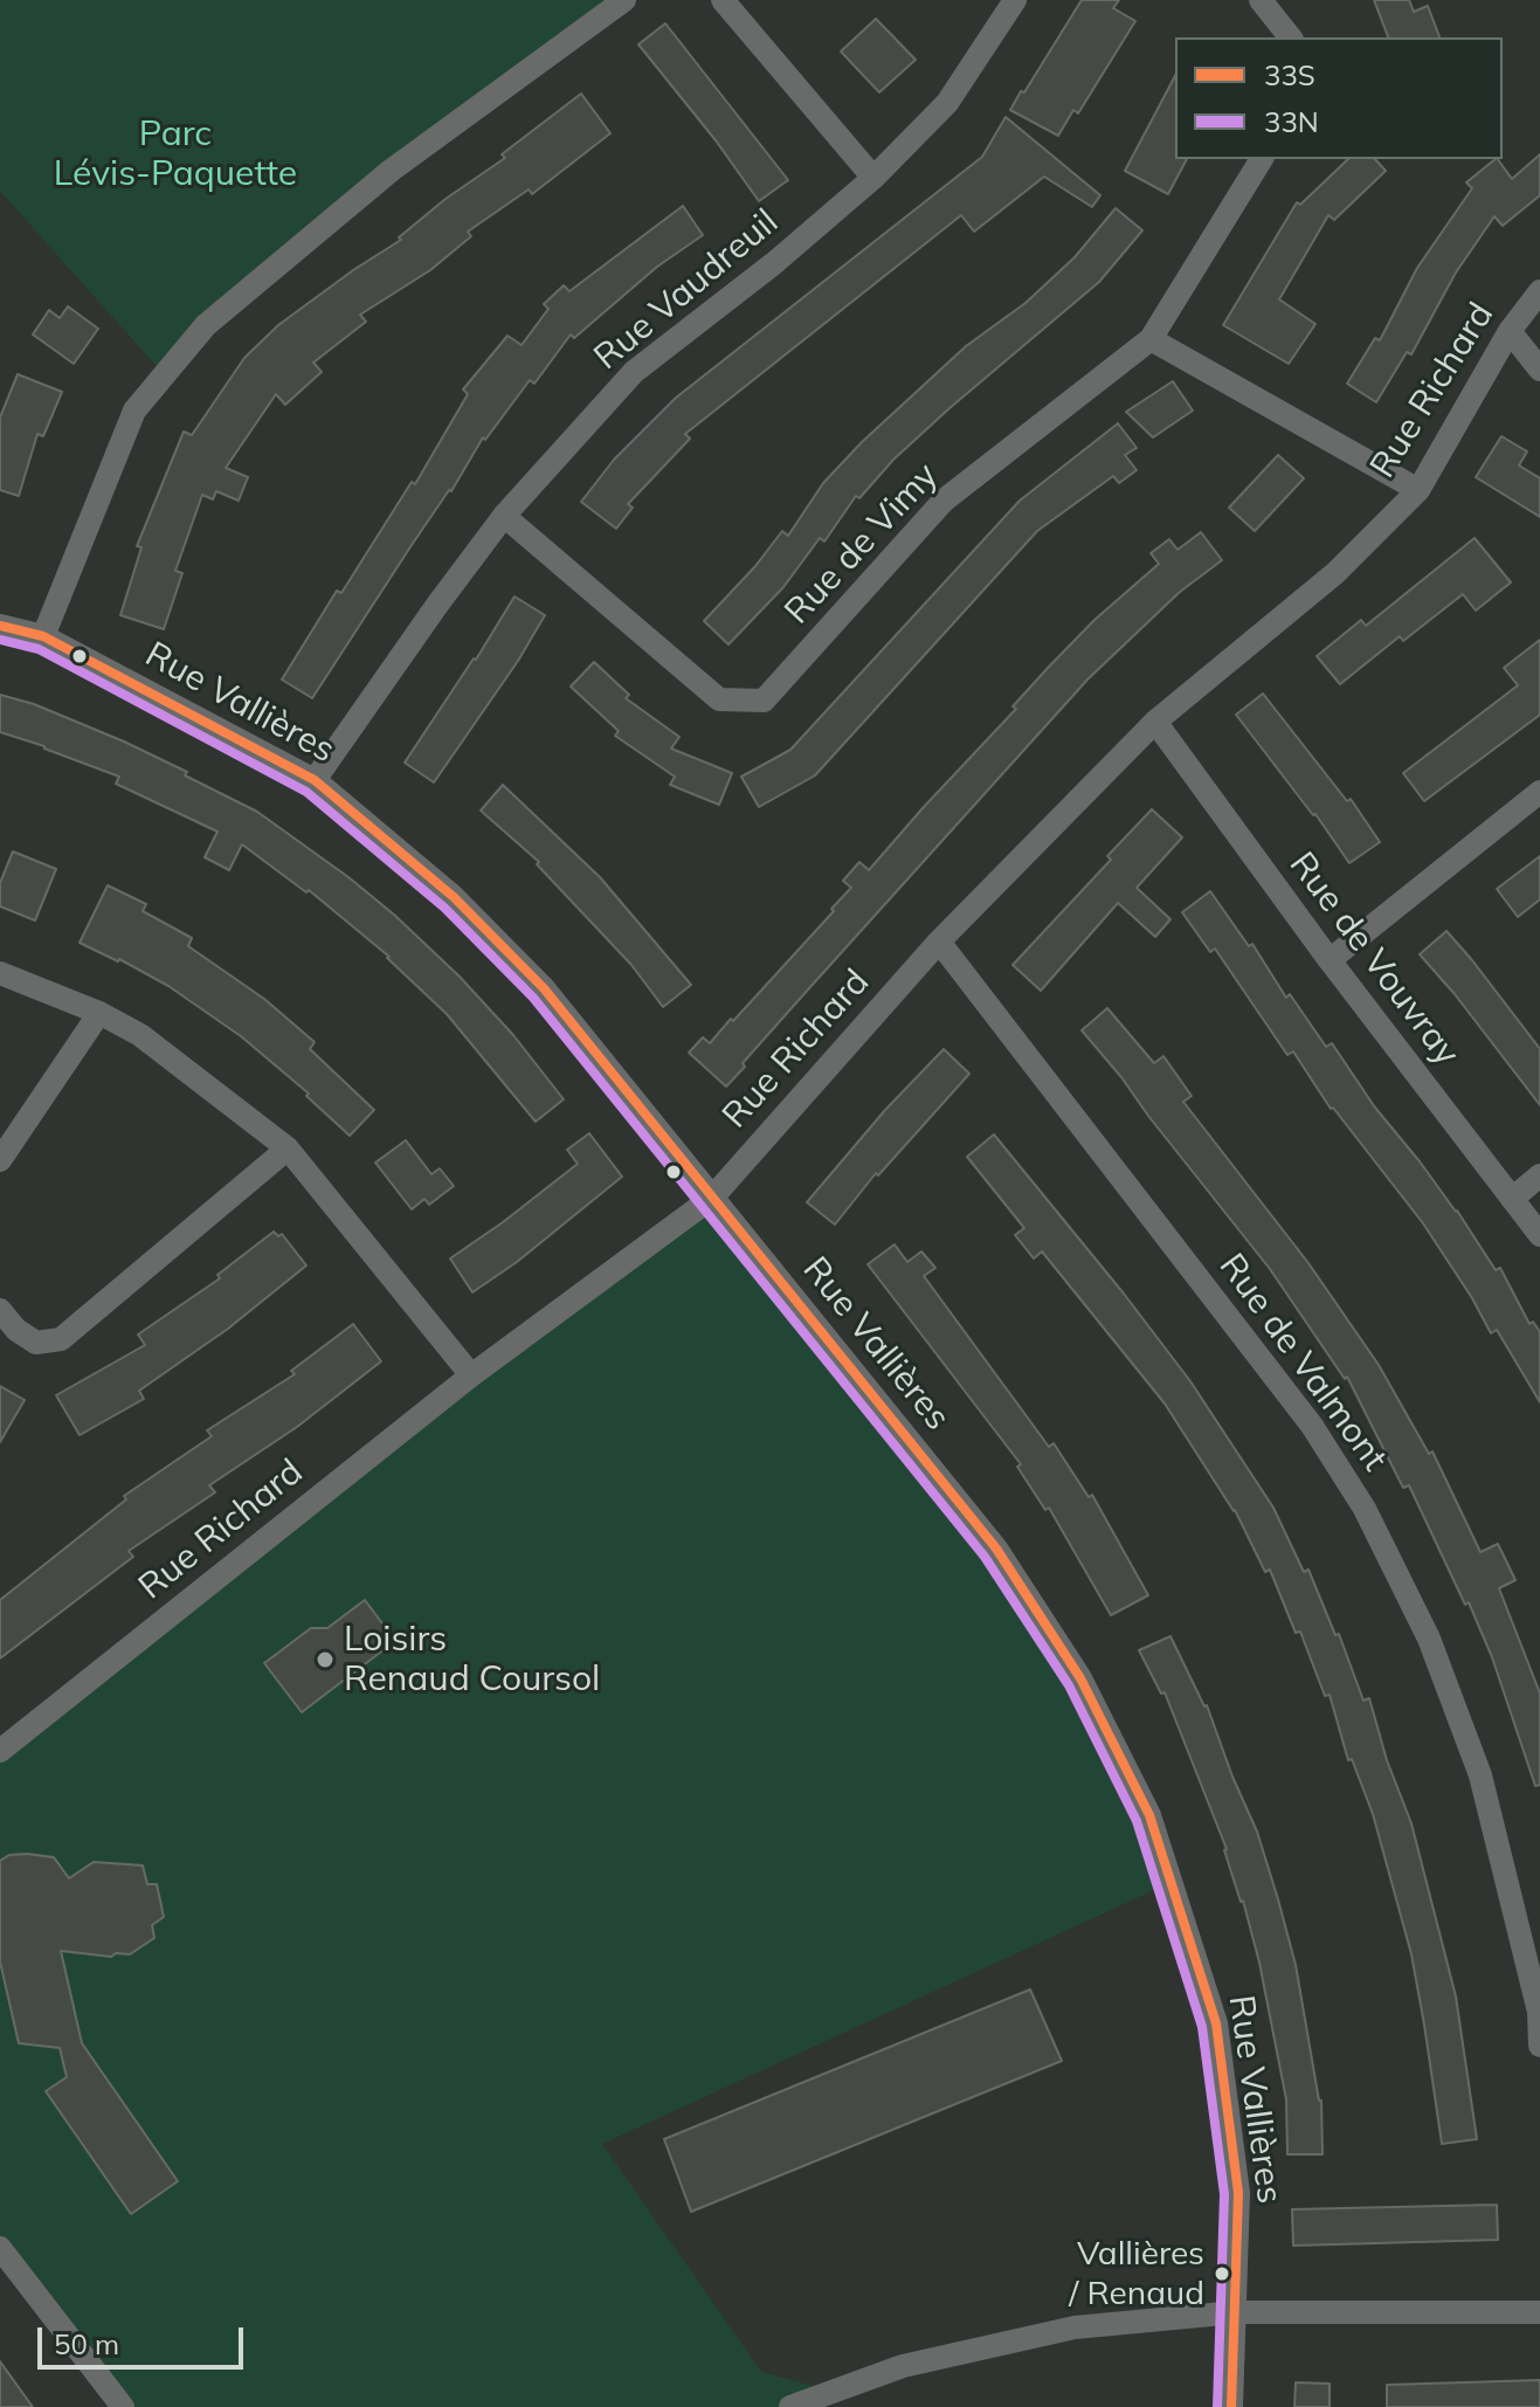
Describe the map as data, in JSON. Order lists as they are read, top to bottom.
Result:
{
  "streets": {
    "street": [
      "Rue Vaudreuil",
      "Rue Richard",
      "Rue de Vimy",
      "Rue Vallières",
      "Rue de Vouvray",
      "Rue de Valmont"
    ]
  },
  "crossings": [
    ["Rue Vaudreuil", "Rue de Vimy"],
    ["Rue Vaudreuil", "Rue Vallières"],
    ["Rue Richard", "Rue Vallières"],
    ["Rue Richard", "Rue de Vouvray"],
    ["Rue Richard", "Rue de Valmont"]
  ],
  "parks": ["Parc Lévis-Paquette"],
  "places": ["Loisirs Renaud Coursol", "Vallières / Renaud"],
  "lines": ["transit line 33S", "transit line 33N"],
  "legend": ["33S", "33N"],
  "scale_bar": "50 m"
}
